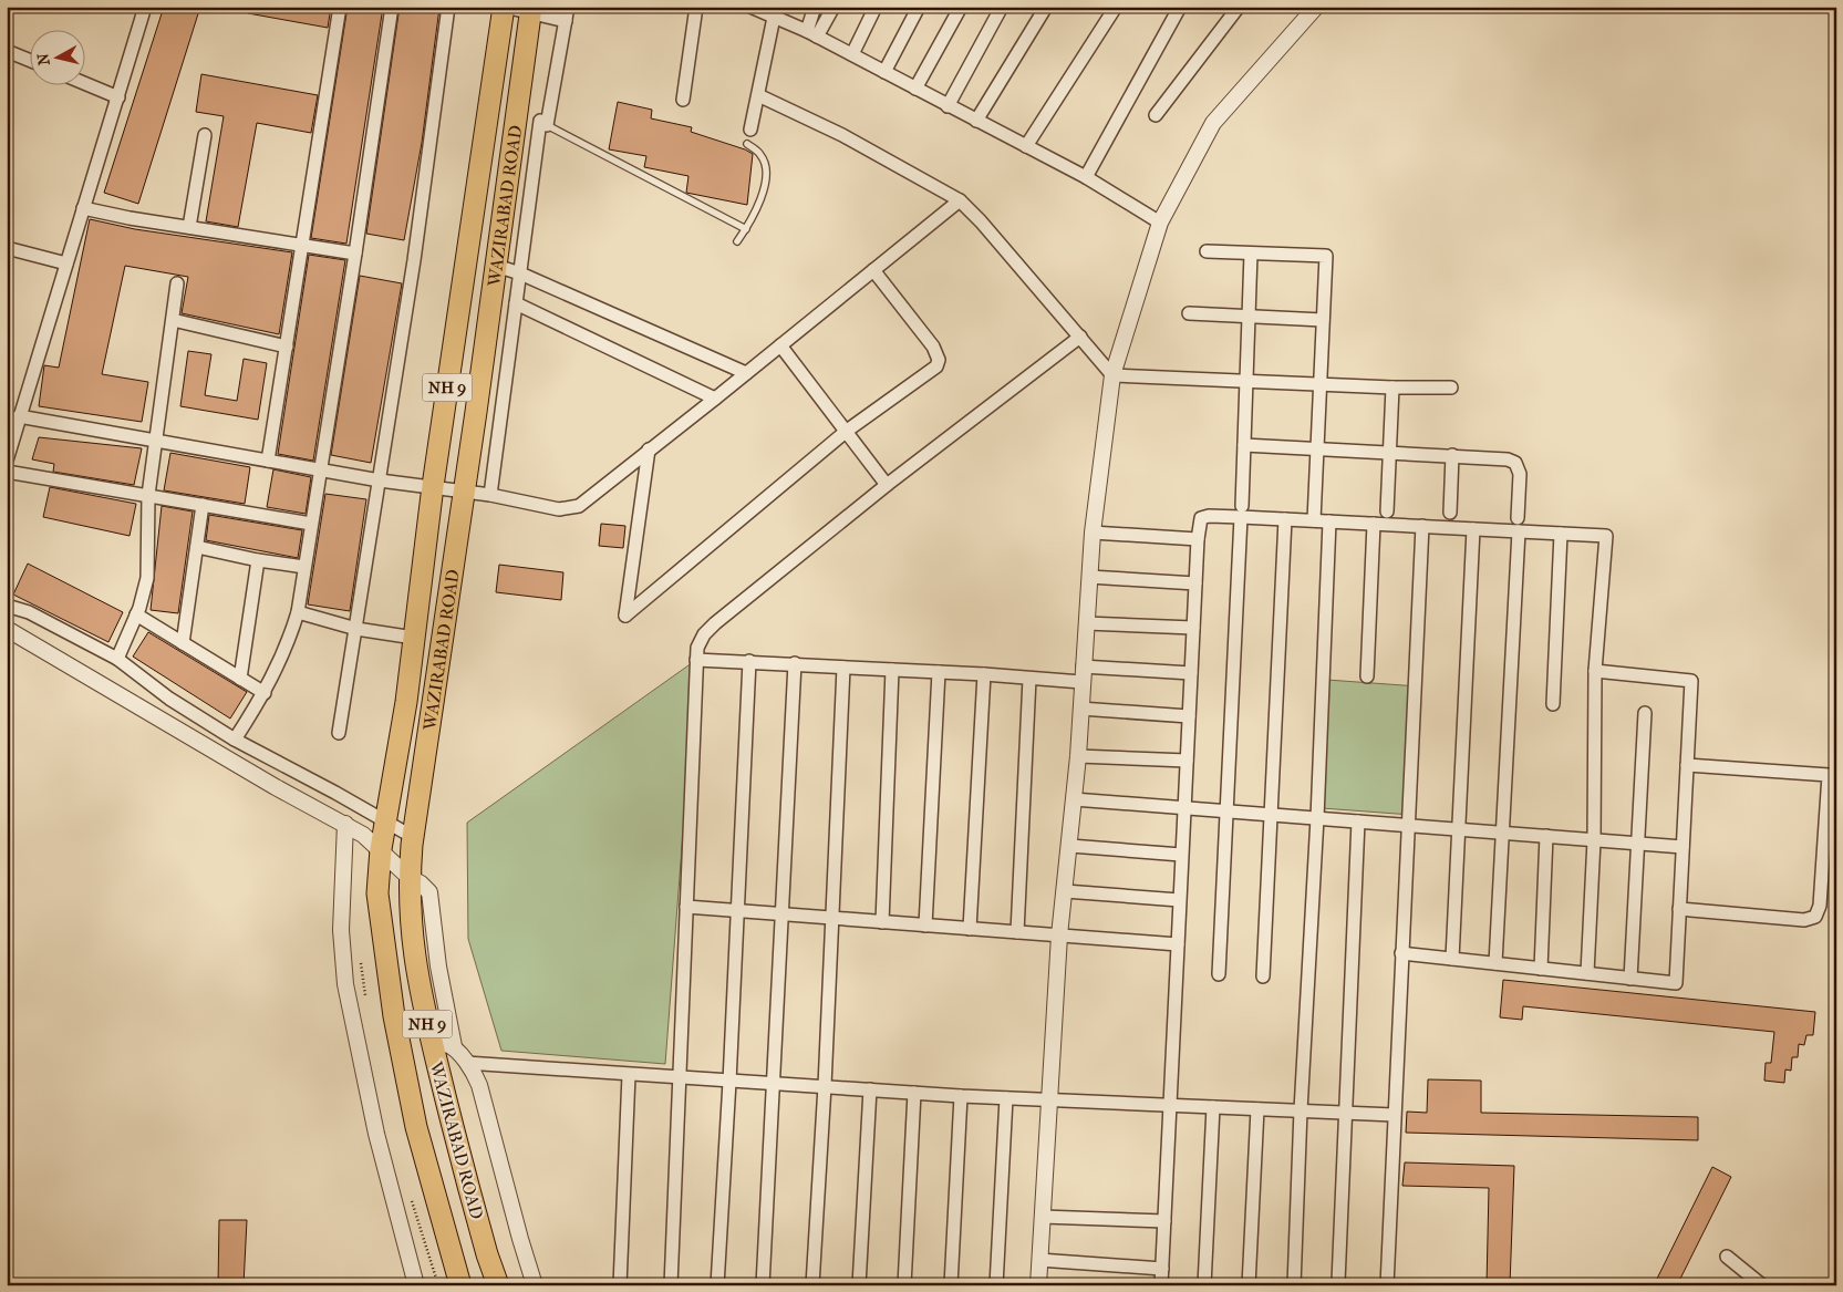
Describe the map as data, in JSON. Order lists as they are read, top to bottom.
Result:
{
  "streets": {
    "highway": ["WAZIRABAD ROAD", "NH 9"]
  },
  "north": "left"
}
